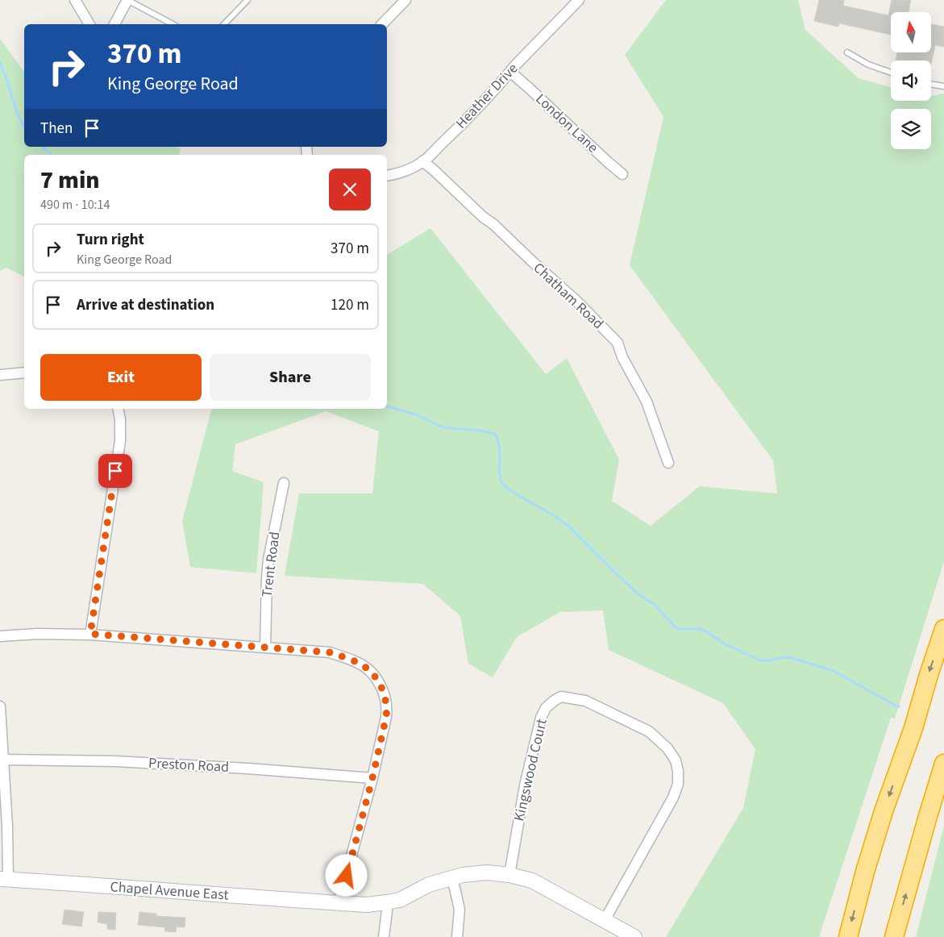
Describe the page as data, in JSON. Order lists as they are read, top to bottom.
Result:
{
  "streets": {
    "street": [
      "Heather Drive",
      "London Lane",
      "Chatham Road",
      "Trent Road",
      "Preston Road",
      "Kingswood Court",
      "Chapel Avenue East"
    ]
  },
  "crossings": [
    ["Heather Drive", "London Lane"],
    ["Heather Drive", "Chatham Road"]
  ],
  "north": "top",
  "page": {
    "turn": ["370 m", "King George Road"],
    "then": "Then",
    "heading": ["7 min", "490 m · 10:14"],
    "list": [
      {
        "name": "Turn right",
        "note": "King George Road",
        "value": "370 m"
      },
      {
        "name": "Arrive at destination",
        "value": "120 m"
      }
    ],
    "buttons": ["Exit", "Share"]
  }
}
